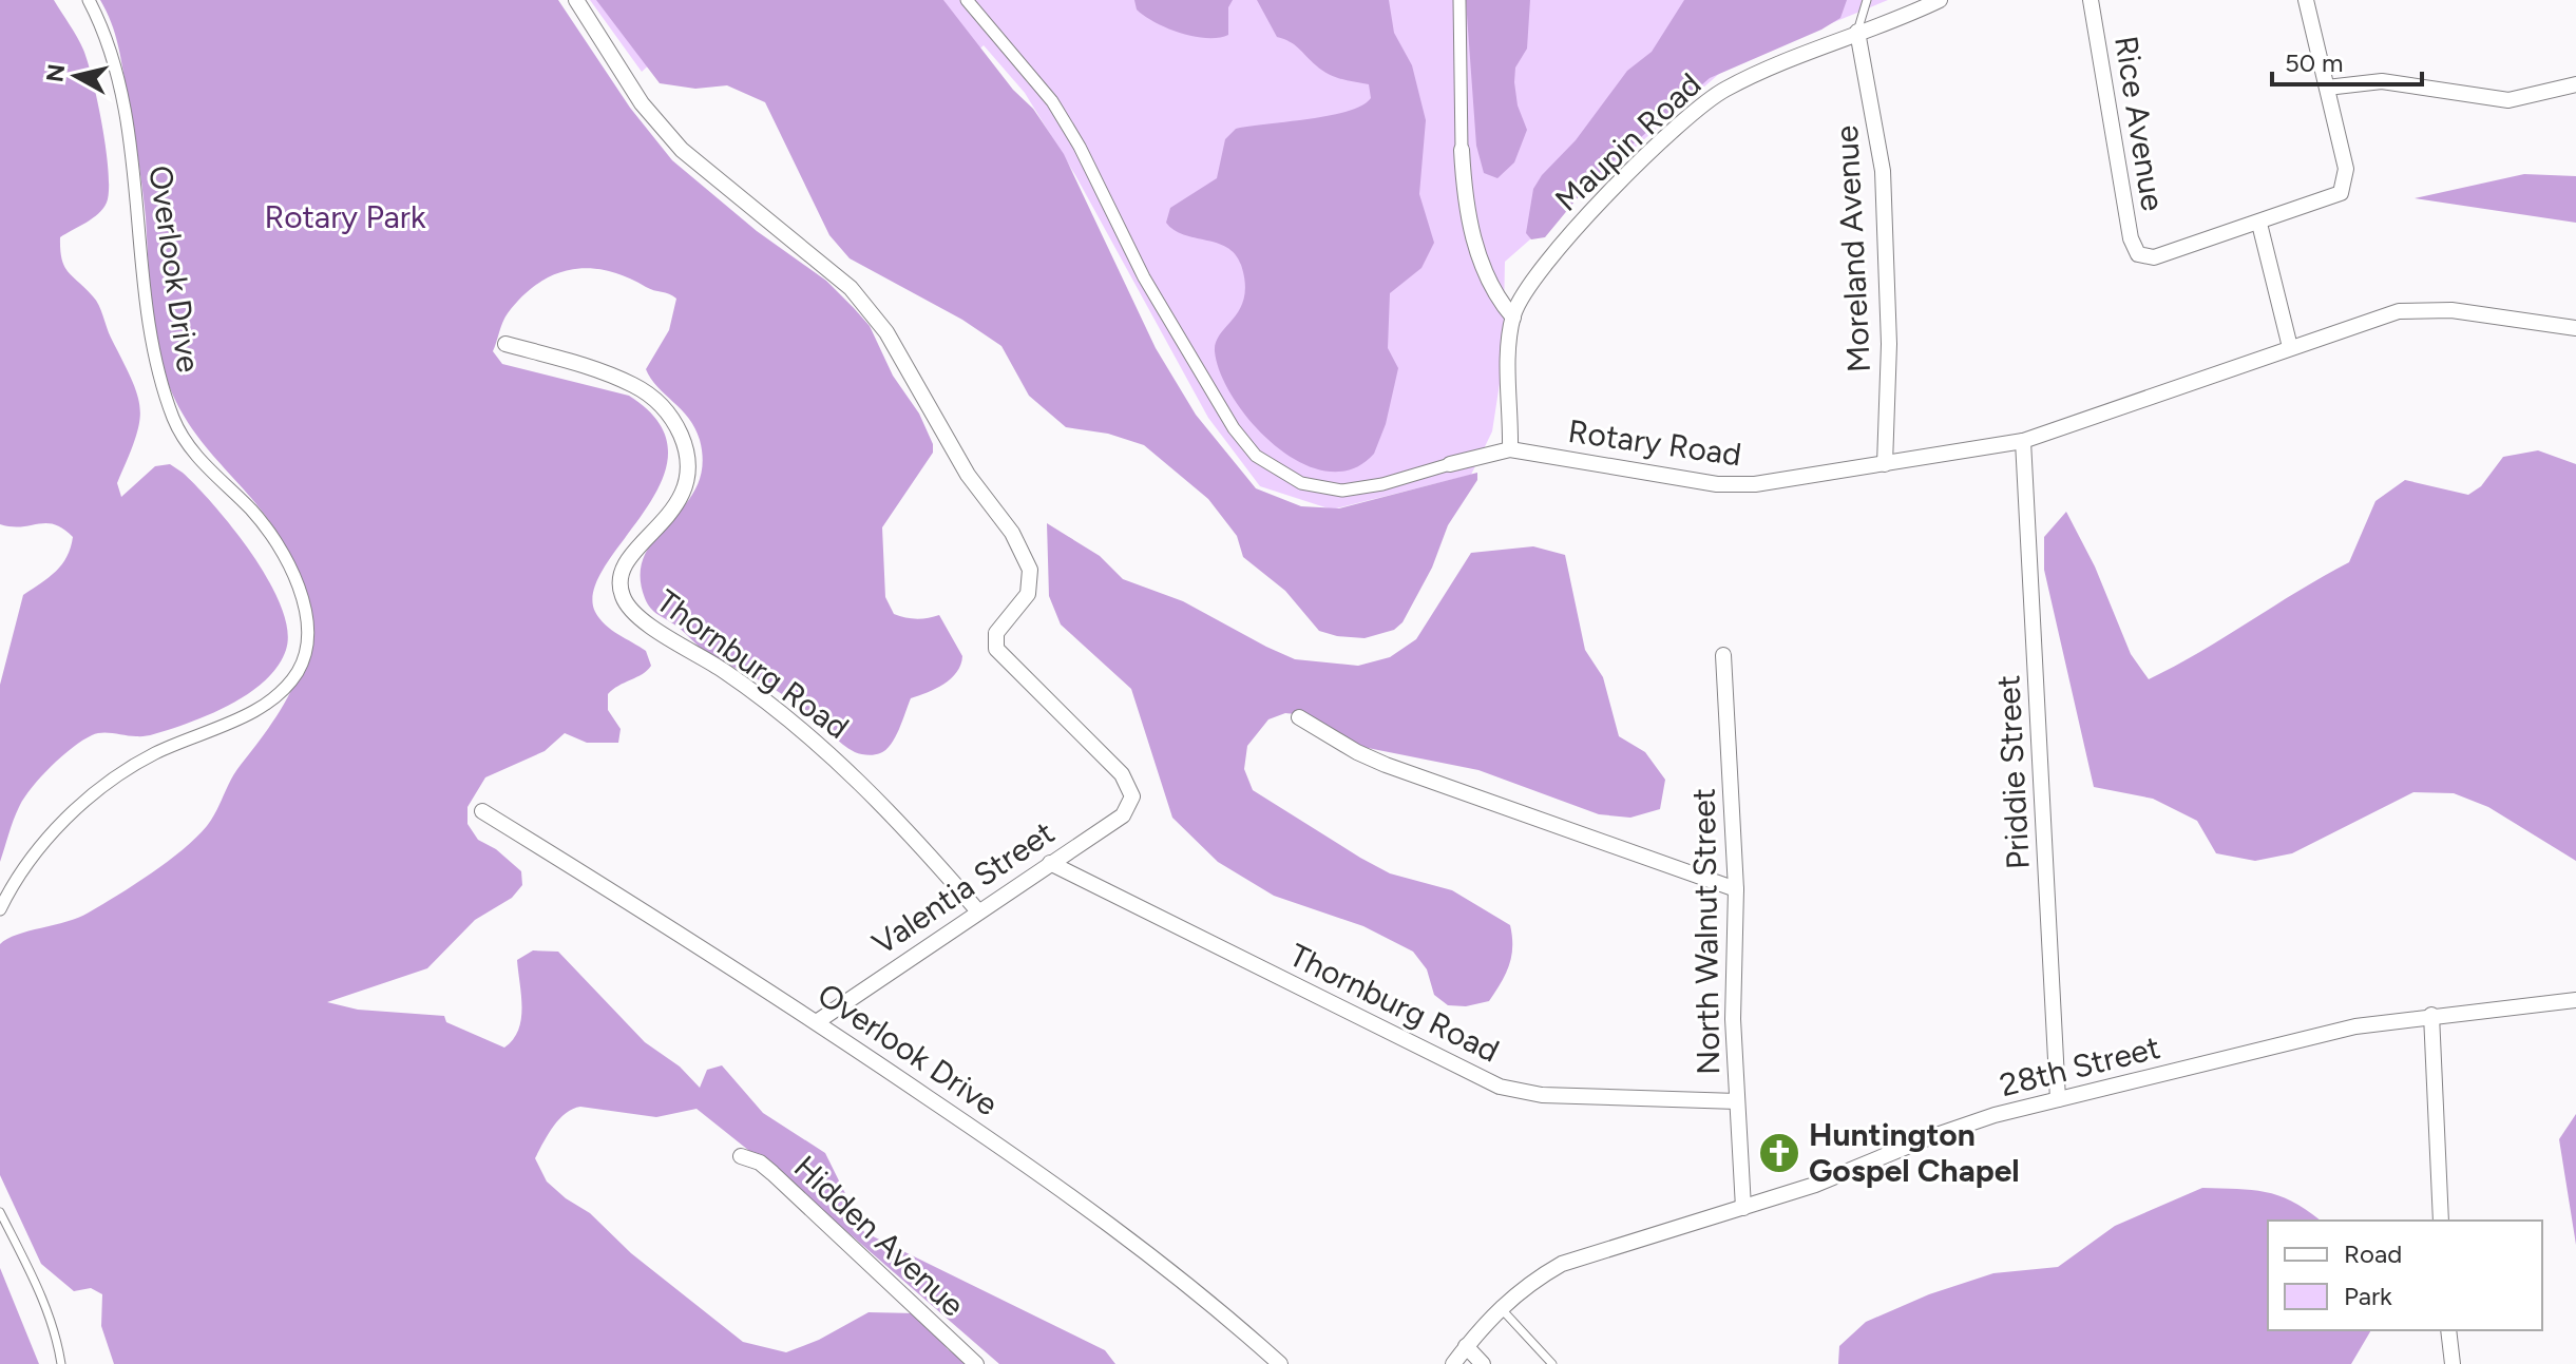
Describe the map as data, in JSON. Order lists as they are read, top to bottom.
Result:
{
  "streets": {
    "street": [
      "Rice Avenue",
      "Maupin Road",
      "Moreland Avenue",
      "Overlook Drive",
      "Rotary Road",
      "Thornburg Road",
      "Priddie Street",
      "Valentia Street",
      "North Walnut Street",
      "28th Street",
      "Hidden Avenue"
    ]
  },
  "crossings": [
    ["Maupin Road", "Moreland Avenue"],
    ["Maupin Road", "Rotary Road"],
    ["Moreland Avenue", "Rotary Road"],
    ["Overlook Drive", "Valentia Street"],
    ["Rotary Road", "Priddie Street"],
    ["Thornburg Road", "Valentia Street"],
    ["Thornburg Road", "North Walnut Street"],
    ["Priddie Street", "28th Street"],
    ["North Walnut Street", "28th Street"]
  ],
  "parks": ["Rotary Park"],
  "places": {
    "church": ["Huntington Gospel Chapel"]
  },
  "legend": ["Road", "Park"],
  "scale_bar": "50 m",
  "north": "left"
}
